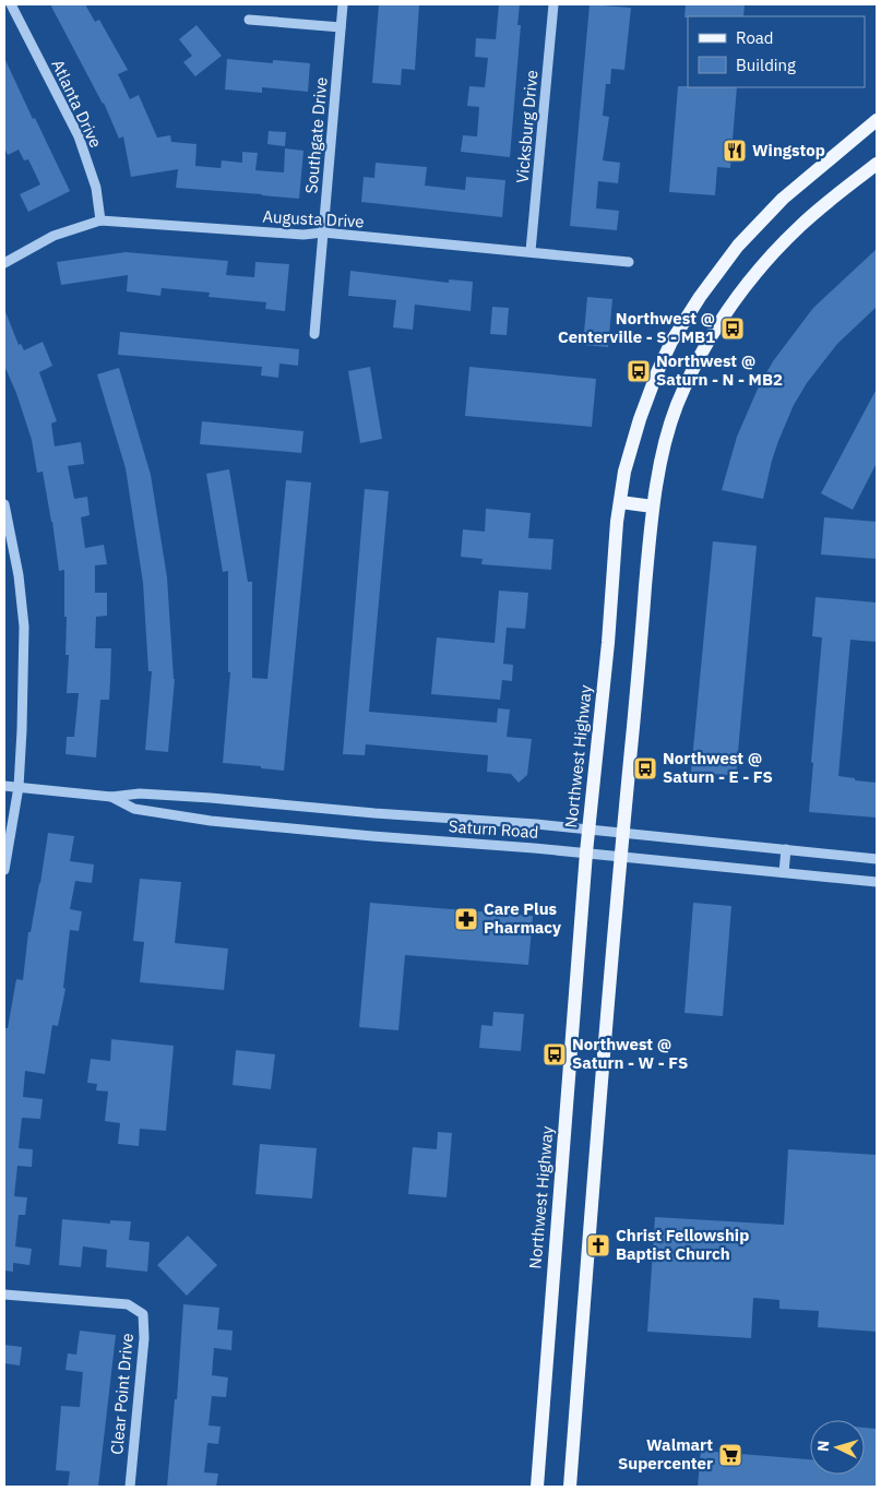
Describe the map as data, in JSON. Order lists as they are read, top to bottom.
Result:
{
  "streets": {
    "main road": ["Northwest Highway"],
    "street": [
      "Atlanta Drive",
      "Vicksburg Drive",
      "Southgate Drive",
      "Augusta Drive",
      "Saturn Road",
      "Clear Point Drive"
    ]
  },
  "crossings": [
    ["Atlanta Drive", "Augusta Drive"],
    ["Vicksburg Drive", "Augusta Drive"],
    ["Southgate Drive", "Augusta Drive"],
    ["Northwest Highway", "Saturn Road"]
  ],
  "places": {
    "restaurant": ["Wingstop"],
    "bus stop": [
      "Northwest @ Centerville - S - MB1",
      "Northwest @ Saturn - N - MB2",
      "Northwest @ Saturn - E - FS",
      "Northwest @ Saturn - W - FS"
    ],
    "pharmacy": ["Care Plus Pharmacy"],
    "church": ["Christ Fellowship Baptist Church"],
    "supermarket": ["Walmart Supercenter"]
  },
  "legend": ["Road", "Building"],
  "north": "left"
}
